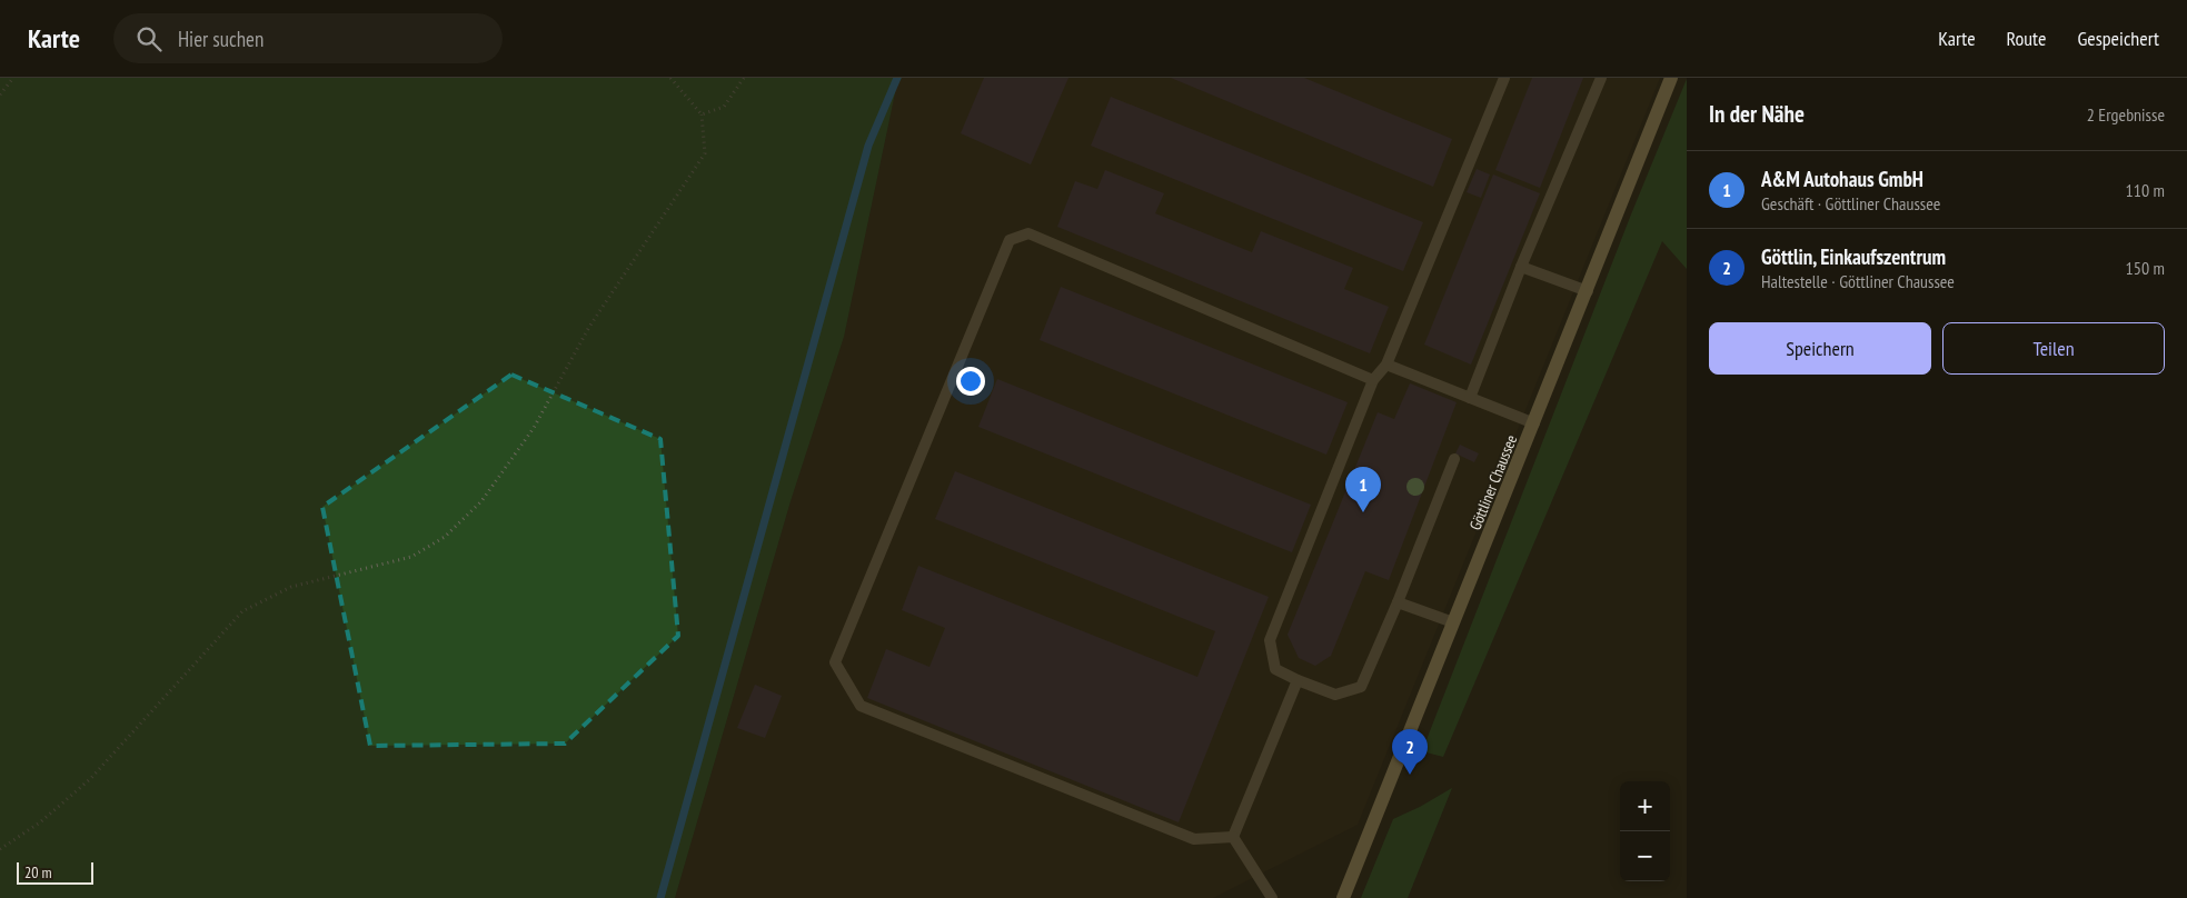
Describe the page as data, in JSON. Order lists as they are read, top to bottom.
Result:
{
  "streets": {
    "street": ["Göttliner Chaussee"]
  },
  "scale_bar": "20 m",
  "page": {
    "header": "Karte",
    "search": "Hier suchen",
    "nav": ["Karte", "Route", "Gespeichert"],
    "heading": ["In der Nähe", "2 Ergebnisse"],
    "list": [
      {
        "mark": "1",
        "name": "A&M Autohaus GmbH",
        "note": "Geschäft · Göttliner Chaussee",
        "value": "110 m"
      },
      {
        "mark": "2",
        "name": "Göttlin, Einkaufszentrum",
        "note": "Haltestelle · Göttliner Chaussee",
        "value": "150 m"
      }
    ],
    "buttons": ["Speichern", "Teilen"],
    "pins": ["1", "2"],
    "map_buttons": ["+", "−"],
    "scale": "20 m"
  }
}
